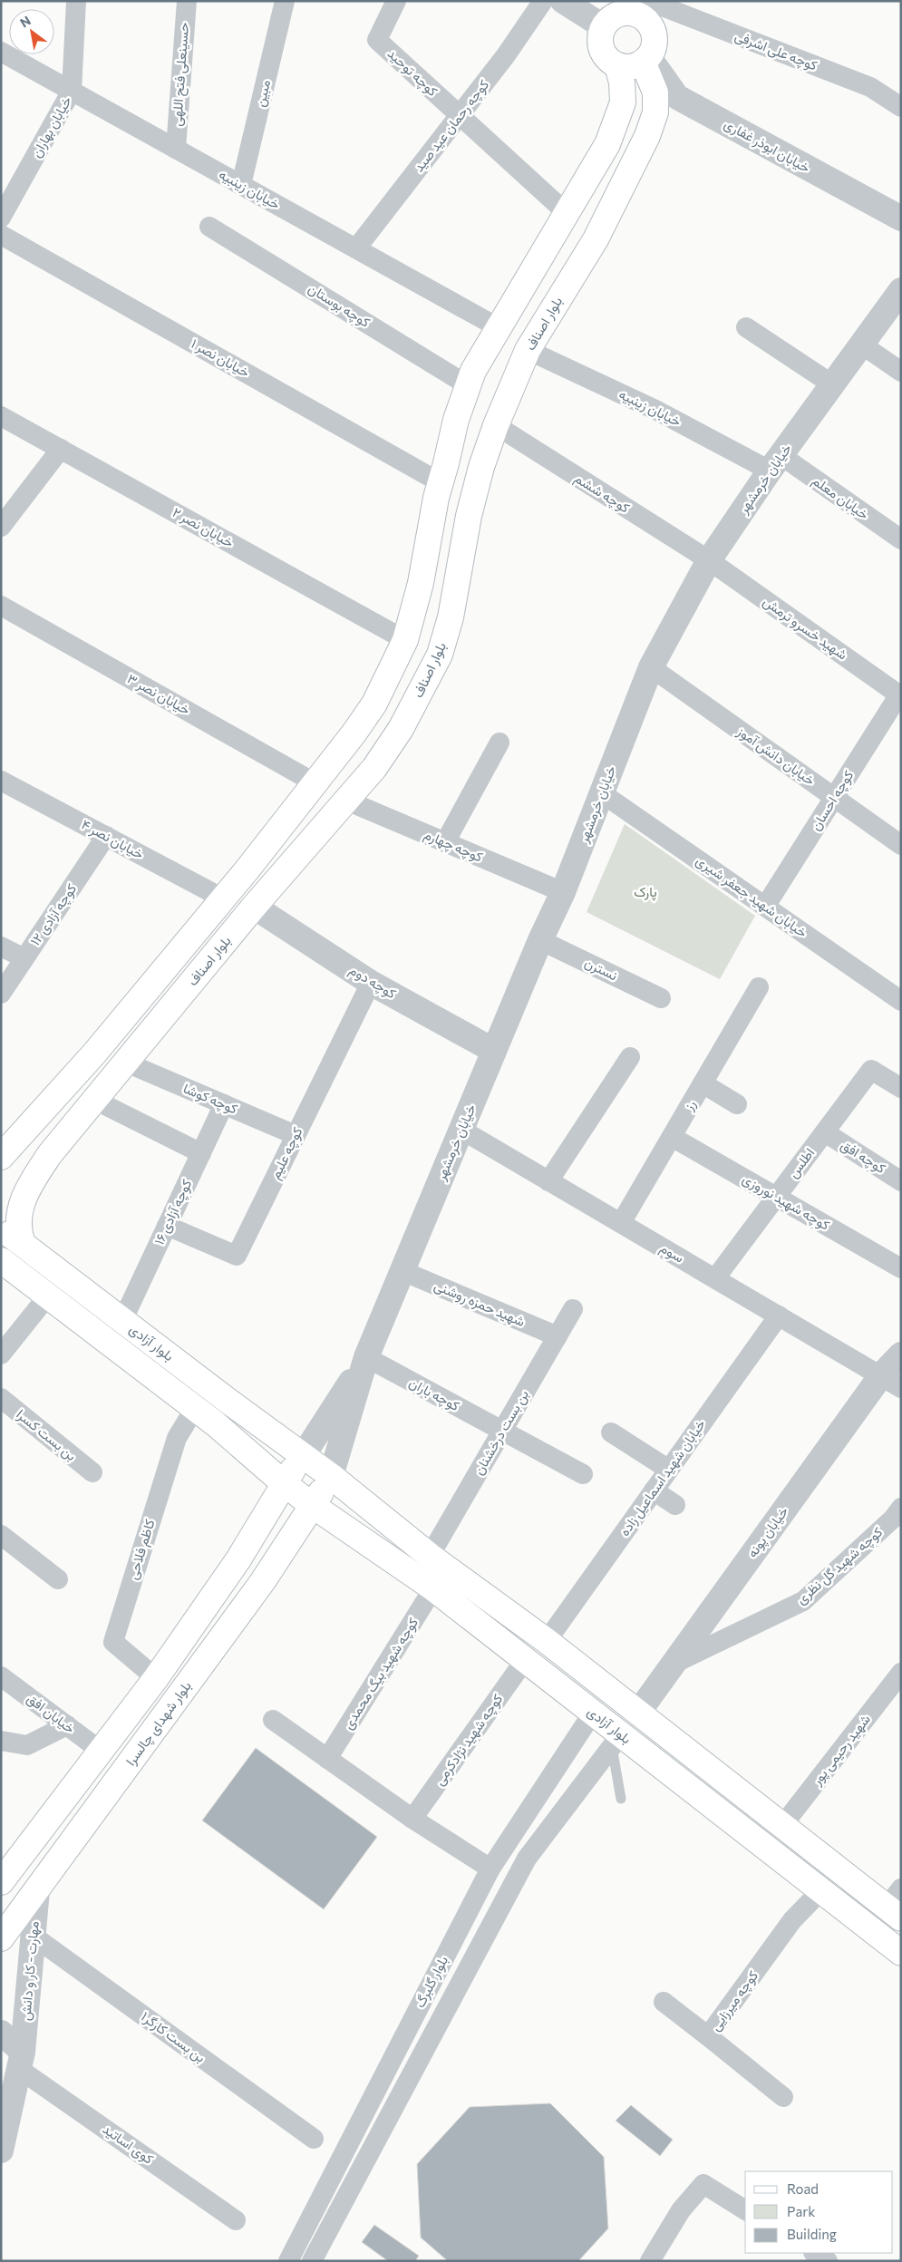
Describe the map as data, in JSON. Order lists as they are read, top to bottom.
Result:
{
  "streets": {
    "main road": ["بلوار اصناف", "بلوار آزادی", "بلوار شهدای چالسرا"],
    "street": [
      "کوچه علی اشرفی",
      "کوچه توحید",
      "حسینعلی فتح اللهی",
      "مبین",
      "کوچه رحمان عید صید",
      "خیابان بهاران",
      "خیابان ابوذر غفاری",
      "خیابان زینبیه",
      "کوچه بوستان",
      "خیابان نصر ۱",
      "خیابان خرمشهر",
      "کوچه ششم",
      "خیابان معلم",
      "خیابان نصر ۲",
      "شهید خسرو ترمش",
      "خیابان نصر ۳",
      "خیابان دانش آموز",
      "کوچه احسان",
      "خیابان نصر ۴",
      "کوچه چهارم",
      "خیابان شهید جعفر شیری",
      "کوچه آزادی ۱۲",
      "نسترن",
      "کوچه دوم",
      "کوچه کوشا",
      "رز",
      "کوچه علیم",
      "کوچه افق",
      "اطلس",
      "کوچه شهید نوروزی",
      "کوچه آزادی ۱۶",
      "سوم",
      "شهید حمزه روشنی",
      "کوچه باران",
      "بن بست درخشنان",
      "بن بست کسرا",
      "خیابان شهید اسماعیل زاده",
      "خیابان پونه",
      "کاظم فلاحی",
      "کوچه شهید گل نظری",
      "کوچه شهید بیگ محمدی",
      "خیابان افق",
      "کوچه شهید نژادکرمی",
      "شهید رحیمی پور",
      "مهارت - کار و دانش",
      "بلوار گلبرگ",
      "کوچه میرزایی",
      "بن بست کارگر۱",
      "کوی اساتید"
    ]
  },
  "crossings": [
    ["کوچه علی اشرفی", "خیابان ابوذر غفاری"],
    ["کوچه علی اشرفی", "بلوار اصناف"],
    ["کوچه توحید", "کوچه رحمان عید صید"],
    ["حسینعلی فتح اللهی", "خیابان زینبیه"],
    ["مبین", "خیابان زینبیه"],
    ["کوچه رحمان عید صید", "خیابان زینبیه"],
    ["خیابان بهاران", "خیابان زینبیه"],
    ["خیابان ابوذر غفاری", "بلوار اصناف"],
    ["خیابان زینبیه", "بلوار اصناف"],
    ["خیابان زینبیه", "خیابان خرمشهر"],
    ["خیابان زینبیه", "خیابان معلم"],
    ["بلوار اصناف", "کوچه ششم"],
    ["بلوار اصناف", "کوچه چهارم"],
    ["بلوار اصناف", "کوچه دوم"],
    ["بلوار اصناف", "کوچه کوشا"],
    ["بلوار اصناف", "بلوار آزادی"],
    ["خیابان خرمشهر", "کوچه ششم"],
    ["خیابان خرمشهر", "خیابان معلم"],
    ["خیابان خرمشهر", "شهید خسرو ترمش"],
    ["خیابان خرمشهر", "خیابان دانش آموز"],
    ["خیابان خرمشهر", "کوچه چهارم"],
    ["خیابان خرمشهر", "خیابان شهید جعفر شیری"],
    ["خیابان خرمشهر", "نسترن"],
    ["خیابان خرمشهر", "کوچه دوم"],
    ["خیابان خرمشهر", "سوم"],
    ["خیابان خرمشهر", "شهید حمزه روشنی"],
    ["خیابان خرمشهر", "بلوار آزادی"],
    ["خیابان خرمشهر", "کوچه باران"],
    ["خیابان خرمشهر", "بلوار شهدای چالسرا"],
    ["کوچه ششم", "شهید خسرو ترمش"],
    ["شهید خسرو ترمش", "کوچه احسان"],
    ["خیابان دانش آموز", "کوچه احسان"],
    ["کوچه احسان", "خیابان شهید جعفر شیری"],
    ["خیابان نصر ۴", "کوچه آزادی ۱۲"],
    ["کوچه دوم", "کوچه علیم"],
    ["کوچه کوشا", "کوچه علیم"],
    ["کوچه کوشا", "کوچه آزادی ۱۶"],
    ["رز", "کوچه شهید نوروزی"],
    ["رز", "سوم"],
    ["کوچه علیم", "کوچه آزادی ۱۶"],
    ["کوچه افق", "اطلس"],
    ["اطلس", "کوچه شهید نوروزی"],
    ["اطلس", "سوم"],
    ["کوچه آزادی ۱۶", "بلوار آزادی"],
    ["سوم", "خیابان شهید اسماعیل زاده"],
    ["سوم", "خیابان پونه"],
    ["شهید حمزه روشنی", "بن بست درخشنان"],
    ["بلوار آزادی", "بن بست درخشنان"],
    ["بلوار آزادی", "خیابان شهید اسماعیل زاده"],
    ["بلوار آزادی", "خیابان پونه"],
    ["بلوار آزادی", "کاظم فلاحی"],
    ["بلوار آزادی", "کوچه شهید بیگ محمدی"],
    ["بلوار آزادی", "بلوار شهدای چالسرا"],
    ["بلوار آزادی", "کوچه شهید نژادکرمی"],
    ["بلوار آزادی", "شهید رحیمی پور"],
    ["بلوار آزادی", "بلوار گلبرگ"],
    ["بلوار آزادی", "کوچه میرزایی"],
    ["کوچه باران", "بن بست درخشنان"],
    ["خیابان پونه", "کوچه شهید گل نظری"],
    ["بلوار شهدای چالسرا", "مهارت - کار و دانش"],
    ["مهارت - کار و دانش", "بن بست کارگر۱"],
    ["مهارت - کار و دانش", "کوی اساتید"]
  ],
  "parks": ["پارک"],
  "legend": ["Road", "Park", "Building"],
  "north": "top left"
}
